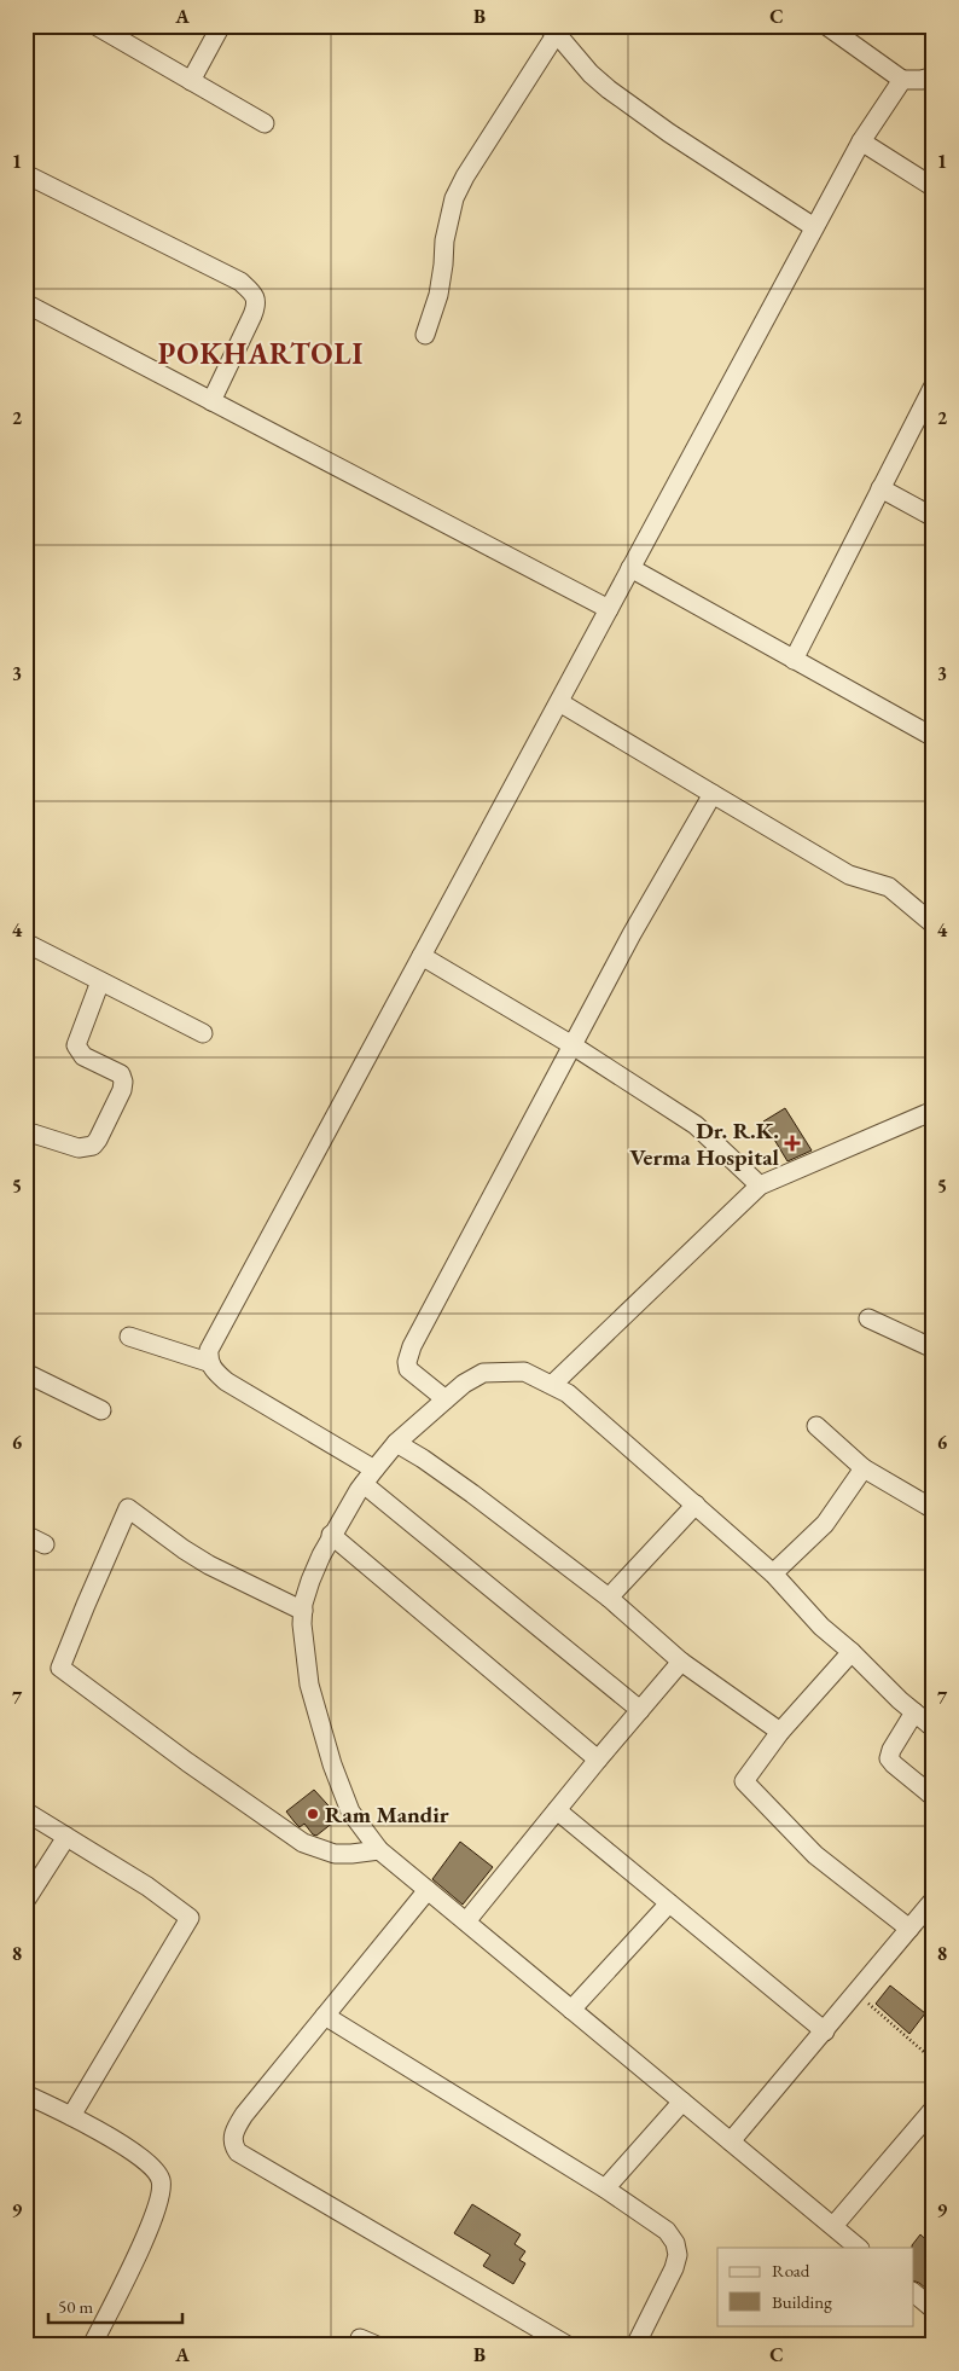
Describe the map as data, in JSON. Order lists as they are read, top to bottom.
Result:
{
  "districts": ["POKHARTOLI"],
  "places": {
    "health": ["Dr. R.K. Verma Hospital"],
    "other": ["Ram Mandir"]
  },
  "legend": ["Road", "Building"],
  "scale_bar": "50 m",
  "grid": {
    "columns": ["A", "B", "C"],
    "rows": [
      "1",
      "2",
      "3",
      "4",
      "5",
      "6",
      "7",
      "8",
      "9"
    ]
  }
}
